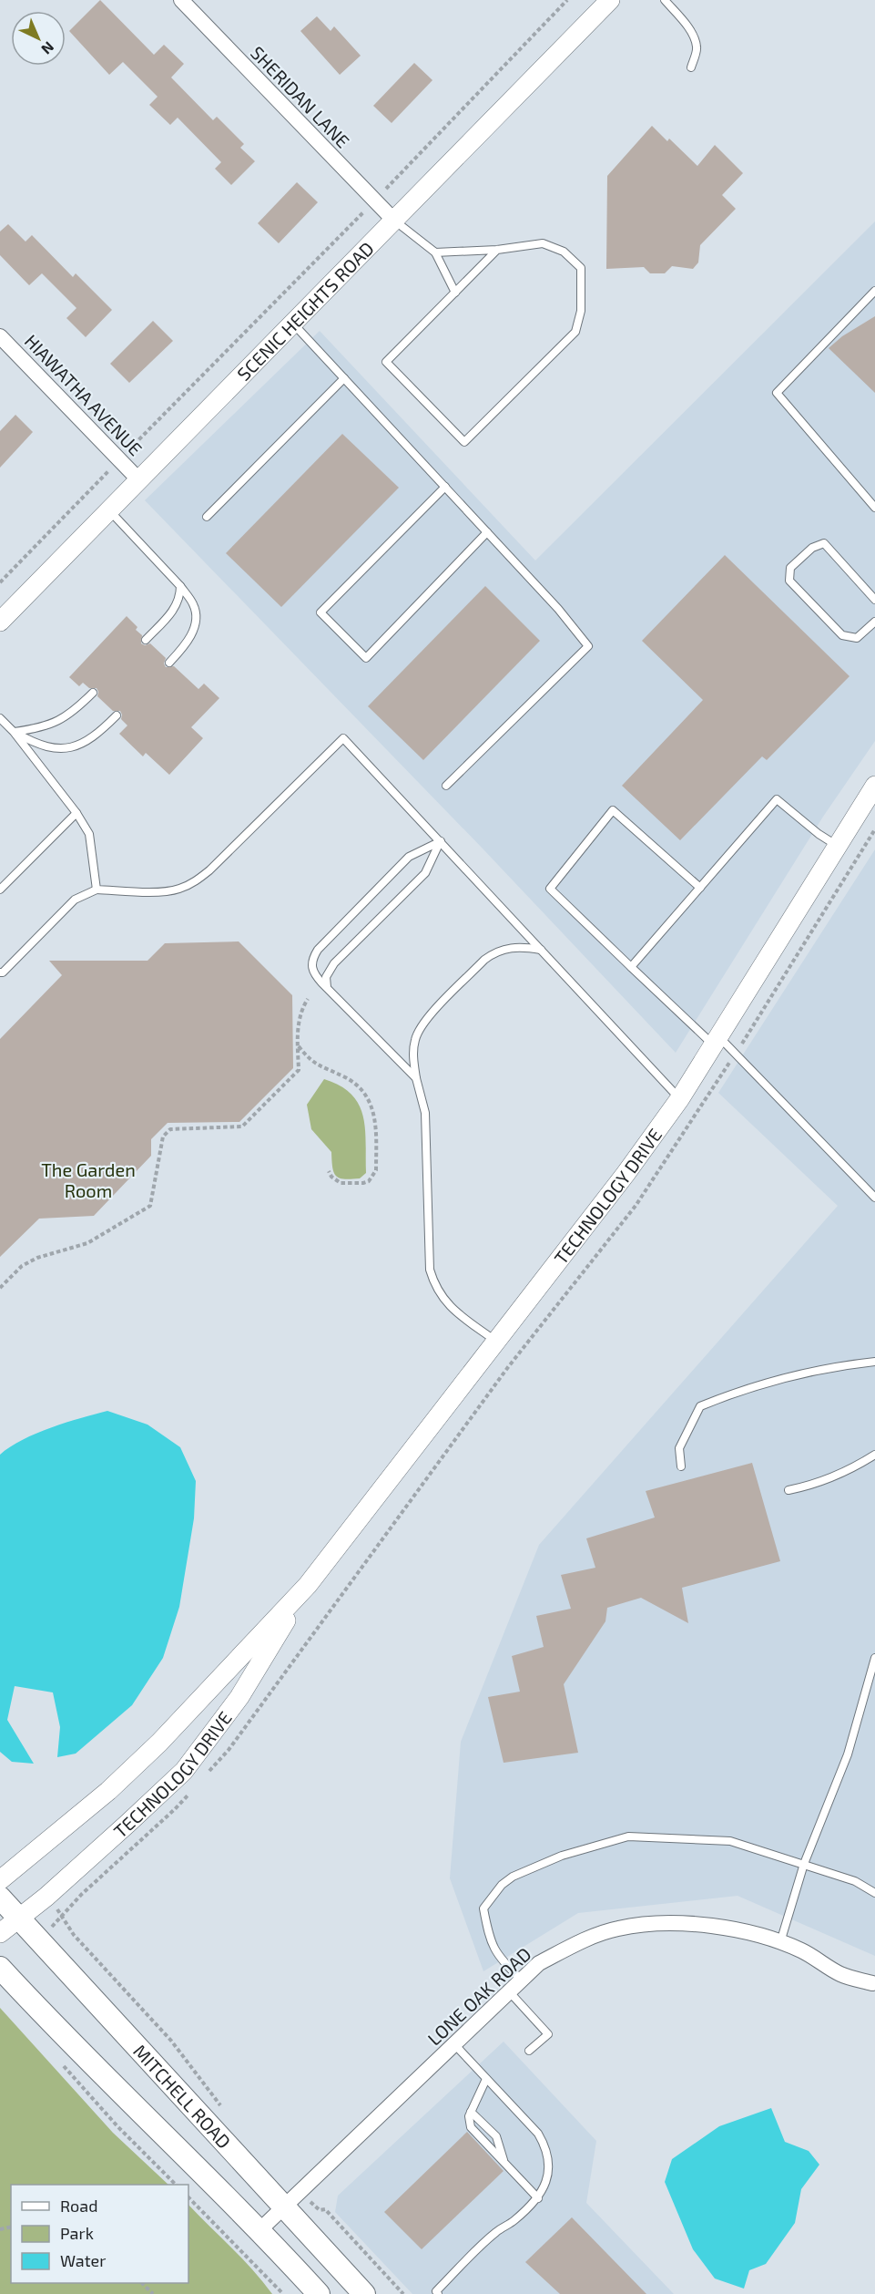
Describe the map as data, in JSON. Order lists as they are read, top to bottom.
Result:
{
  "streets": {
    "main road": ["MITCHELL ROAD"],
    "street": [
      "SHERIDAN LANE",
      "SCENIC HEIGHTS ROAD",
      "HIAWATHA AVENUE",
      "TECHNOLOGY DRIVE",
      "LONE OAK ROAD"
    ]
  },
  "crossings": [
    ["SHERIDAN LANE", "SCENIC HEIGHTS ROAD"],
    ["SCENIC HEIGHTS ROAD", "HIAWATHA AVENUE"],
    ["TECHNOLOGY DRIVE", "MITCHELL ROAD"],
    ["LONE OAK ROAD", "MITCHELL ROAD"]
  ],
  "parks": ["The Garden Room"],
  "legend": ["Road", "Park", "Water"],
  "north": "bottom right"
}
